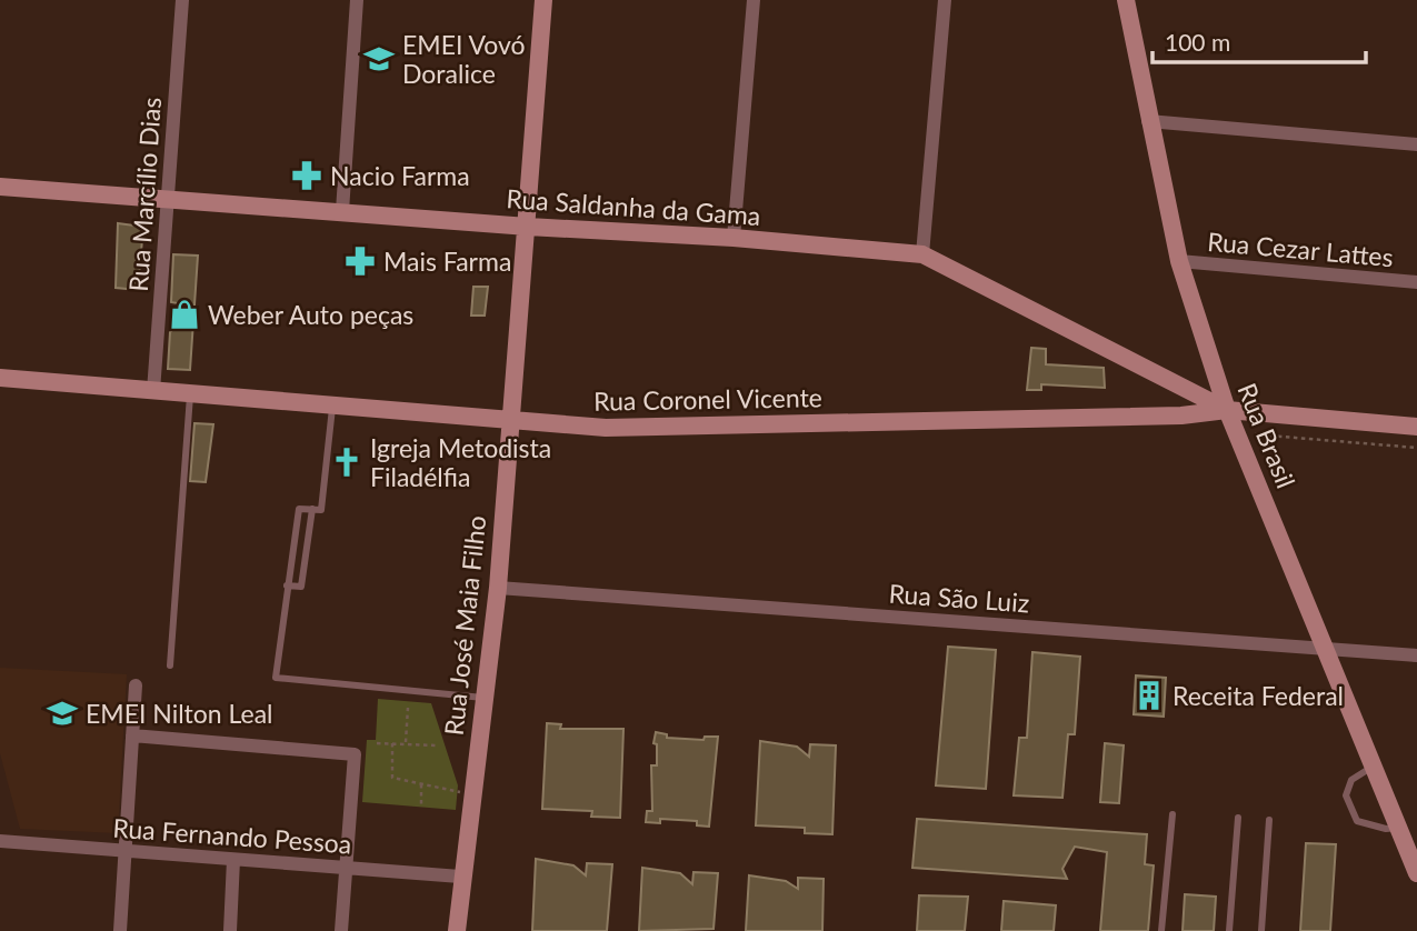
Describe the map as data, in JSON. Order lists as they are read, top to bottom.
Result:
{
  "streets": {
    "street": [
      "Rua Marcílio Dias",
      "Rua Saldanha da Gama",
      "Rua Cezar Lattes",
      "Rua Coronel Vicente",
      "Rua Brasil",
      "Rua São Luiz",
      "Rua José Maia Filho",
      "Rua Fernando Pessoa"
    ]
  },
  "crossings": [
    ["Rua Marcílio Dias", "Rua Saldanha da Gama"],
    ["Rua Marcílio Dias", "Rua Coronel Vicente"],
    ["Rua Saldanha da Gama", "Rua Coronel Vicente"],
    ["Rua Saldanha da Gama", "Rua Brasil"],
    ["Rua Saldanha da Gama", "Rua José Maia Filho"],
    ["Rua Cezar Lattes", "Rua Brasil"],
    ["Rua Coronel Vicente", "Rua Brasil"],
    ["Rua Coronel Vicente", "Rua José Maia Filho"],
    ["Rua Brasil", "Rua São Luiz"],
    ["Rua São Luiz", "Rua José Maia Filho"],
    ["Rua José Maia Filho", "Rua Fernando Pessoa"]
  ],
  "places": {
    "school or university": ["EMEI Vovó Doralice", "EMEI Nilton Leal"],
    "pharmacy": ["Nacio Farma", "Mais Farma"],
    "shop": ["Weber Auto peças"],
    "church": ["Igreja Metodista Filadélfia"],
    "building": ["Receita Federal"]
  },
  "scale_bar": "100 m"
}
